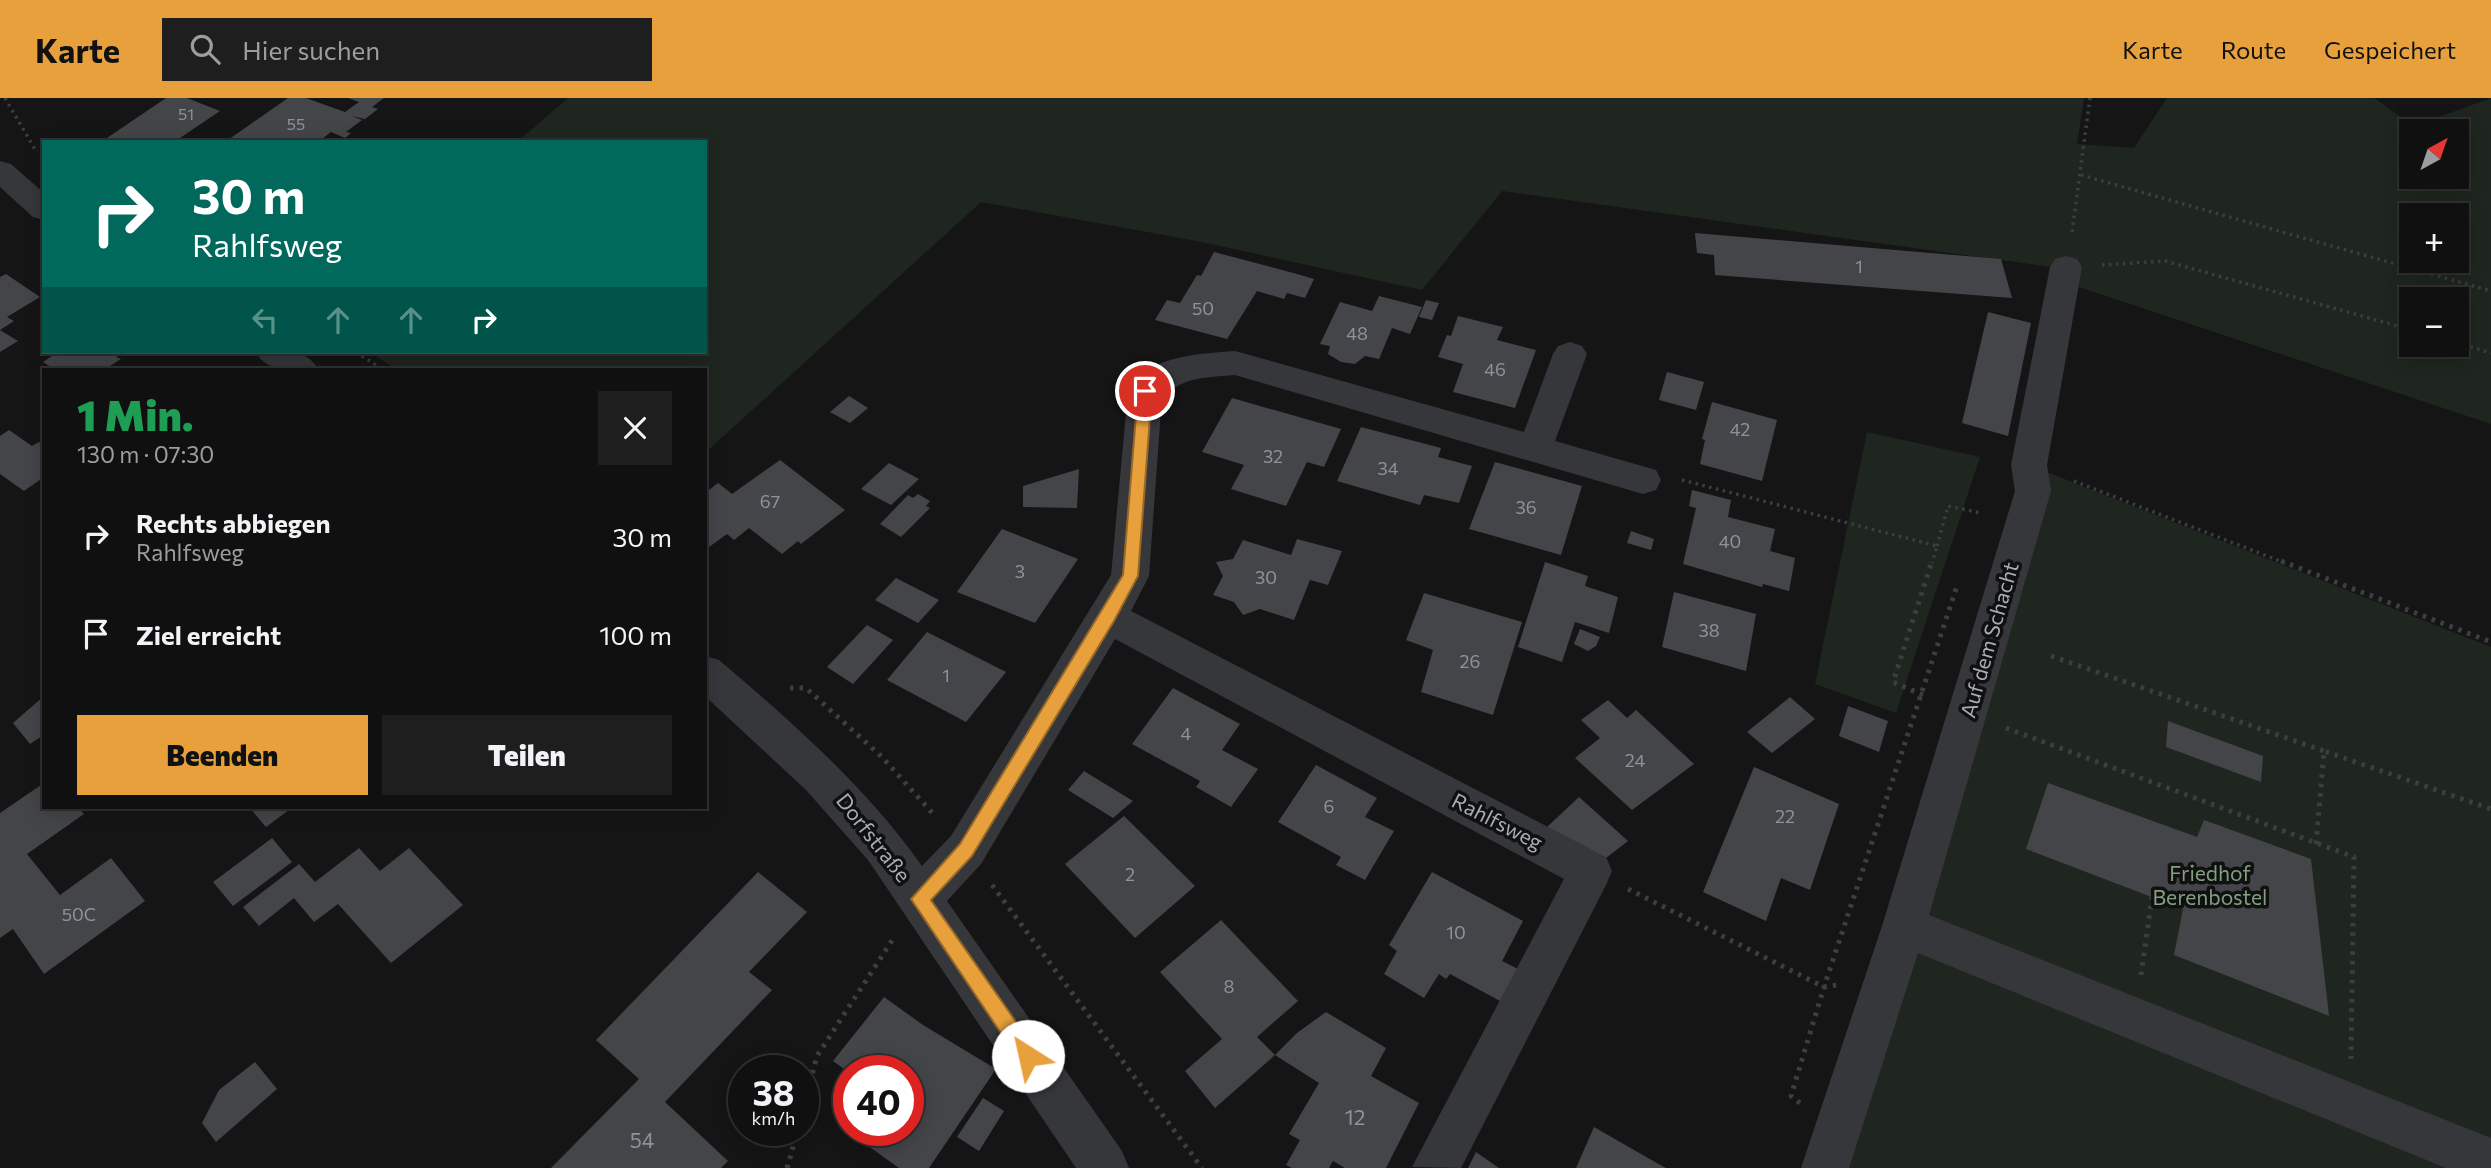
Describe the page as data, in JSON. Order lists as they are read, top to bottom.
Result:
{
  "streets": {
    "street": ["Auf dem Schacht", "Rahlfsweg", "Dorfstraße"]
  },
  "parks": ["Friedhof Berenbostel"],
  "house_numbers": [
    "51",
    "55",
    "1",
    "50",
    "48",
    "46",
    "42",
    "32",
    "34",
    "67",
    "36",
    "40",
    "3",
    "30",
    "38",
    "26",
    "1",
    "4",
    "24",
    "6",
    "22",
    "2",
    "50C",
    "10",
    "8",
    "12",
    "54"
  ],
  "north": "top right",
  "page": {
    "header": "Karte",
    "search": "Hier suchen",
    "nav": ["Karte", "Route", "Gespeichert"],
    "map_buttons": ["+", "−"],
    "turn": ["30 m", "Rahlfsweg"],
    "heading": ["1 Min.", "130 m · 07:30"],
    "list": [
      {
        "name": "Rechts abbiegen",
        "note": "Rahlfsweg",
        "value": "30 m"
      },
      {
        "name": "Ziel erreicht",
        "value": "100 m"
      }
    ],
    "buttons": ["Beenden", "Teilen"],
    "speed": "38 km/h",
    "limit": "40"
  }
}
